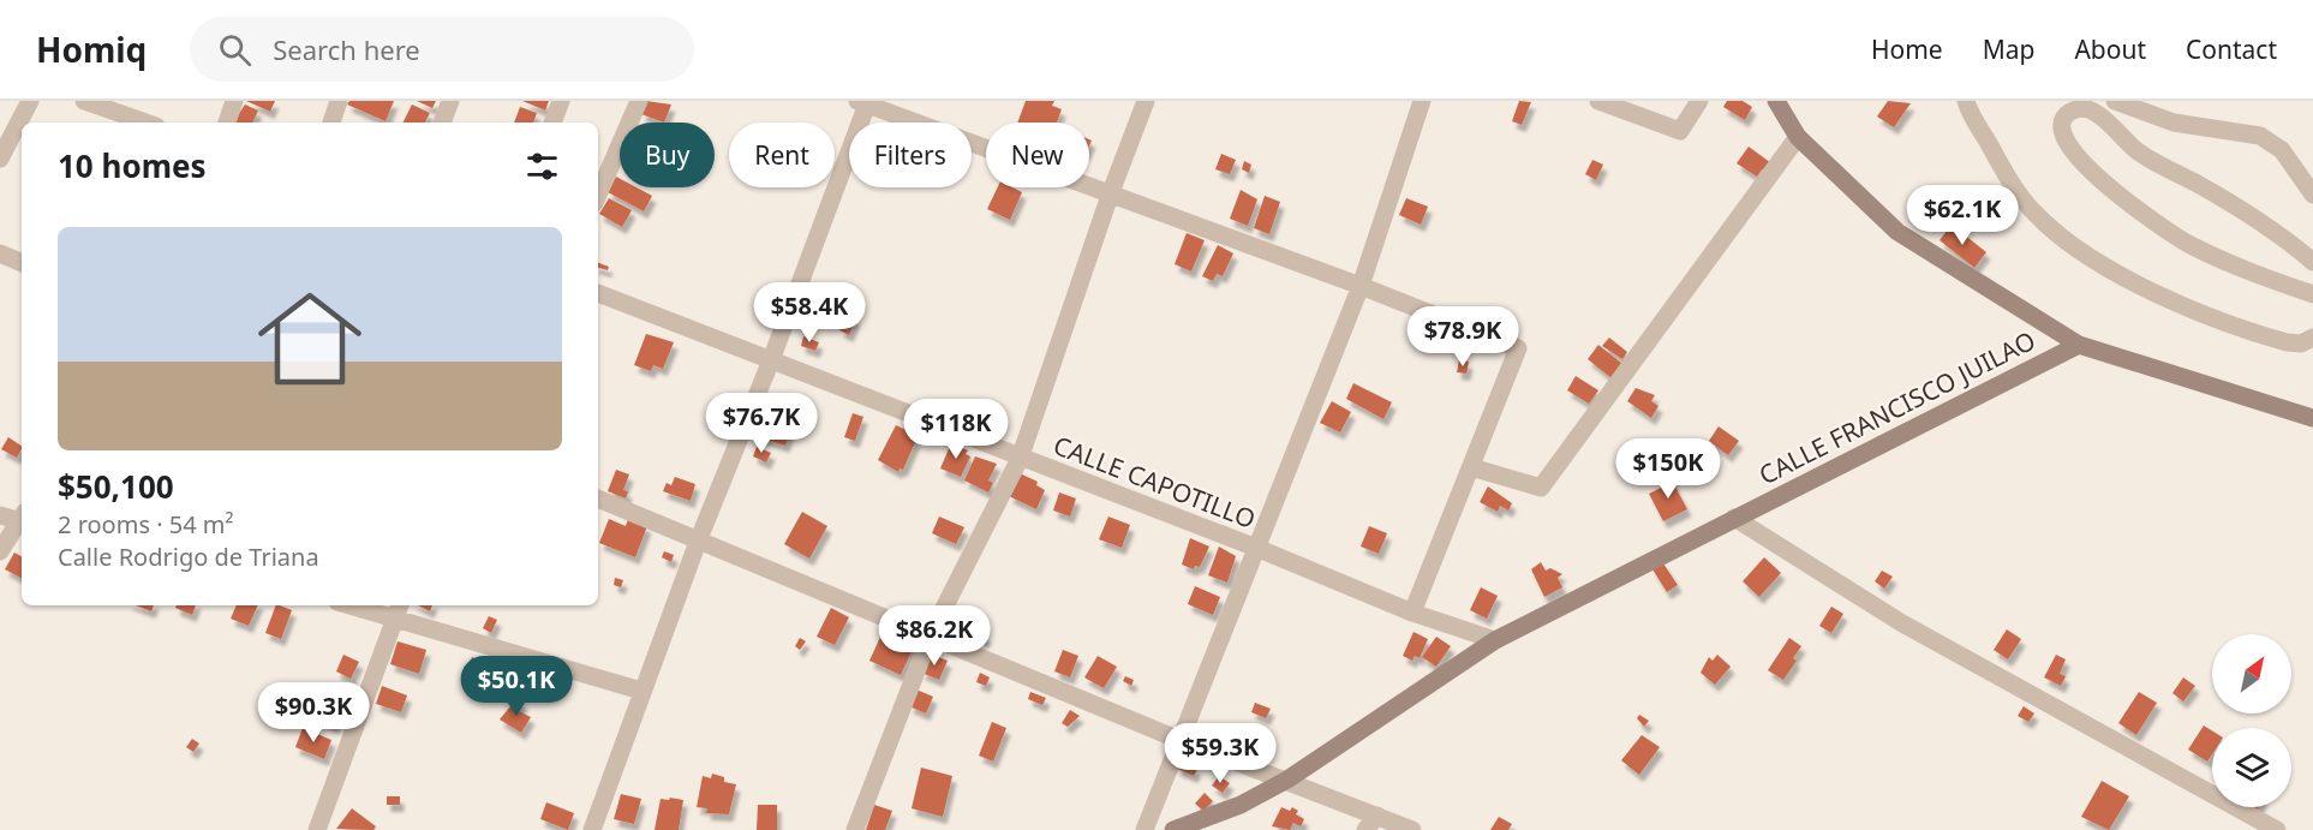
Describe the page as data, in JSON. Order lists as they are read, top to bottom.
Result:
{
  "streets": {
    "street": ["CALLE FRANCISCO JUILAO", "CALLE CAPOTILLO"]
  },
  "crossings": [
    ["CALLE FRANCISCO JUILAO", "CALLE CAPOTILLO"]
  ],
  "north": "top right",
  "page": {
    "header": "Homiq",
    "search": "Search here",
    "nav": [
      "Home",
      "Map",
      "About",
      "Contact"
    ],
    "chip": [
      "Buy",
      "Rent",
      "Filters",
      "New"
    ],
    "heading": "10 homes",
    "price": [
      "$62.1K",
      "$58.4K",
      "$78.9K",
      "$76.7K",
      "$118K",
      "$150K",
      "$86.2K",
      "$50.1K",
      "$90.3K",
      "$59.3K"
    ],
    "list": [
      {
        "name": "$50,100",
        "note": "2 rooms · 54 m² · Calle Rodrigo de Triana"
      }
    ]
  }
}
